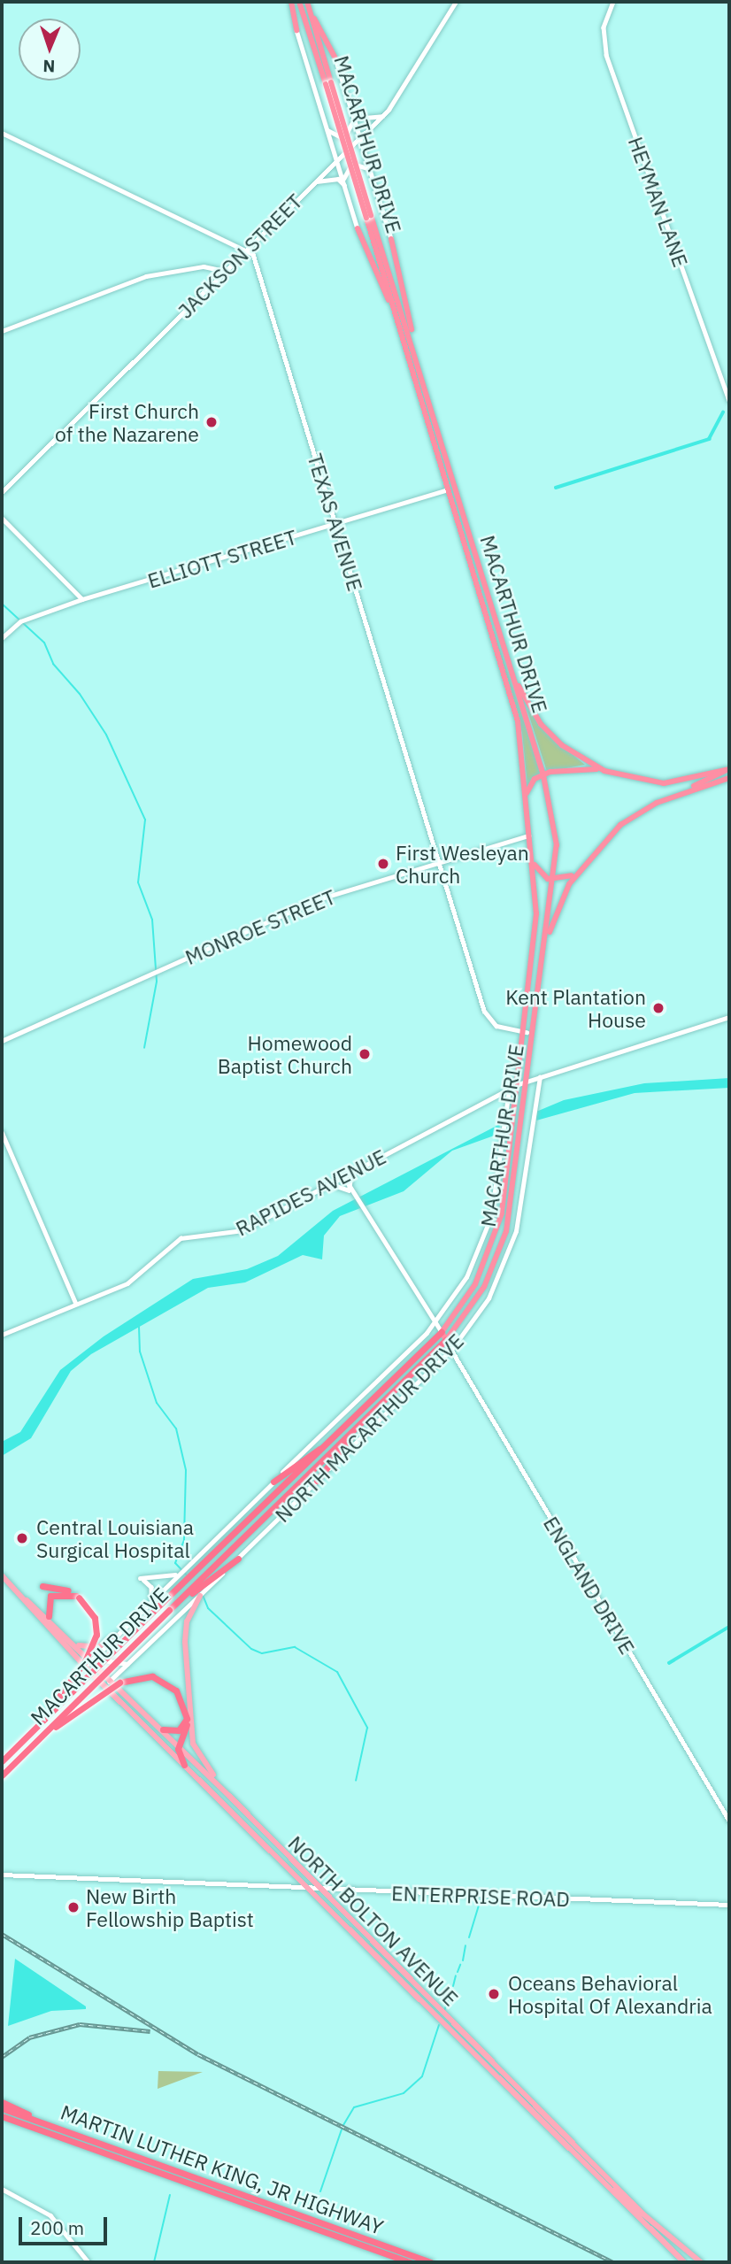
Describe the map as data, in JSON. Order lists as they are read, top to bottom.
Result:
{
  "streets": {
    "highway": ["MACARTHUR DRIVE", "MARTIN LUTHER KING, JR HIGHWAY"],
    "main road": ["NORTH BOLTON AVENUE"],
    "street": [
      "HEYMAN LANE",
      "JACKSON STREET",
      "TEXAS AVENUE",
      "ELLIOTT STREET",
      "MONROE STREET",
      "RAPIDES AVENUE",
      "NORTH MACARTHUR DRIVE",
      "ENGLAND DRIVE",
      "ENTERPRISE ROAD"
    ]
  },
  "crossings": [
    ["MACARTHUR DRIVE", "JACKSON STREET"],
    ["MACARTHUR DRIVE", "TEXAS AVENUE"],
    ["MACARTHUR DRIVE", "ELLIOTT STREET"],
    ["MACARTHUR DRIVE", "MONROE STREET"],
    ["MACARTHUR DRIVE", "RAPIDES AVENUE"],
    ["JACKSON STREET", "TEXAS AVENUE"],
    ["TEXAS AVENUE", "ELLIOTT STREET"],
    ["TEXAS AVENUE", "MONROE STREET"],
    ["RAPIDES AVENUE", "NORTH MACARTHUR DRIVE"],
    ["NORTH MACARTHUR DRIVE", "ENGLAND DRIVE"],
    ["NORTH MACARTHUR DRIVE", "NORTH BOLTON AVENUE"],
    ["ENTERPRISE ROAD", "NORTH BOLTON AVENUE"]
  ],
  "places": [
    "First Church of the Nazarene",
    "First Wesleyan Church",
    "Kent Plantation House",
    "Homewood Baptist Church",
    "Central Louisiana Surgical Hospital",
    "New Birth Fellowship Baptist",
    "Oceans Behavioral Hospital Of Alexandria"
  ],
  "scale_bar": "200 m",
  "north": "bottom"
}
